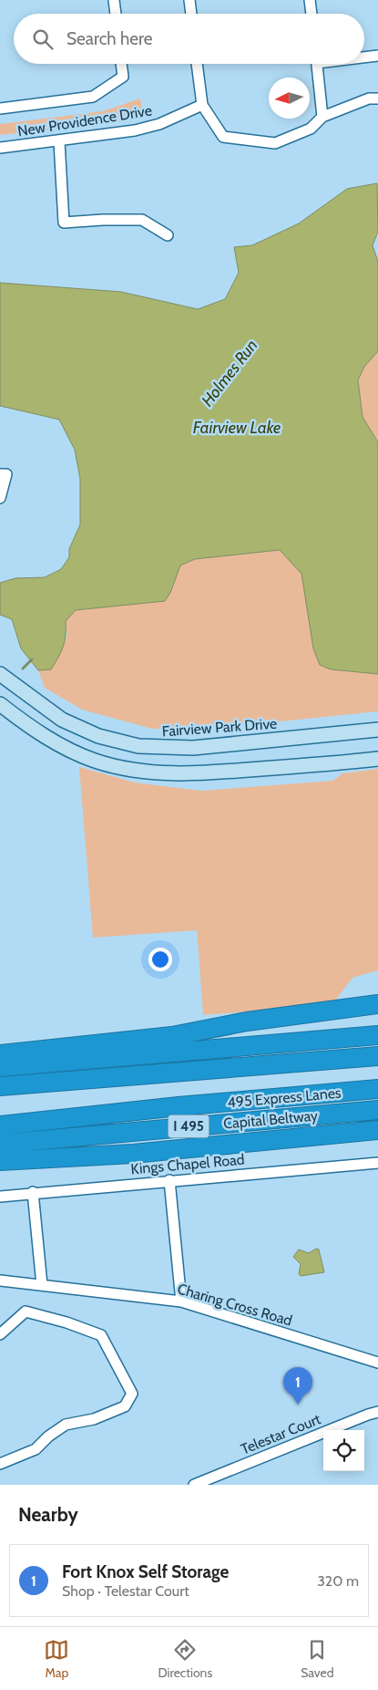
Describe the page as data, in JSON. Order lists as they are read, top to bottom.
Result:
{
  "streets": {
    "highway": ["495 Express Lanes", "Capital Beltway", "I 495"],
    "main road": ["Fairview Park Drive"],
    "street": [
      "New Providence Drive",
      "Kings Chapel Road",
      "Charing Cross Road",
      "Telestar Court"
    ]
  },
  "water": ["Holmes Run", "Fairview Lake"],
  "north": "left",
  "page": {
    "search": "Search here",
    "pins": "1",
    "heading": "Nearby",
    "list": [
      {
        "mark": "1",
        "name": "Fort Knox Self Storage",
        "note": "Shop · Telestar Court",
        "value": "320 m"
      }
    ],
    "nav": ["Map", "Directions", "Saved"]
  }
}
